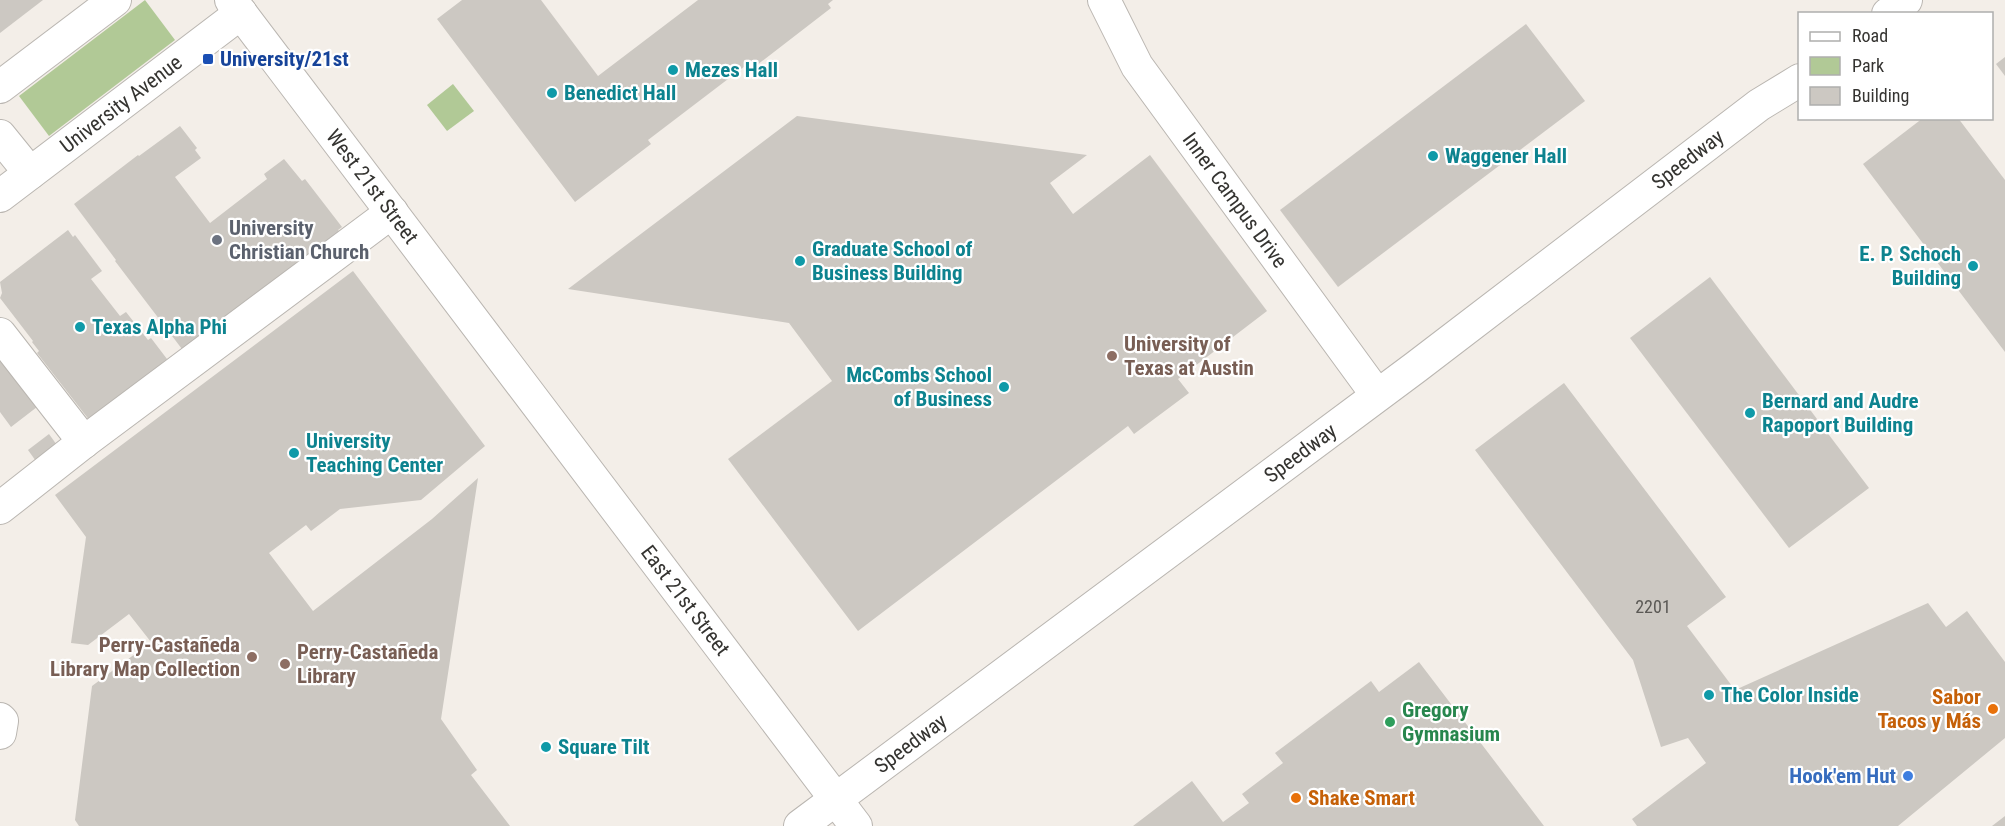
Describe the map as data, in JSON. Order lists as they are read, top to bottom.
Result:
{
  "streets": {
    "street": [
      "University Avenue",
      "Speedway",
      "West 21st Street",
      "Inner Campus Drive",
      "East 21st Street"
    ]
  },
  "crossings": [
    ["University Avenue", "West 21st Street"],
    ["Speedway", "Inner Campus Drive"],
    ["Speedway", "East 21st Street"],
    ["West 21st Street", "East 21st Street"]
  ],
  "places": {
    "transit": ["University/21st"],
    "other": [
      "Mezes Hall",
      "Benedict Hall",
      "Waggener Hall",
      "University Christian Church",
      "Graduate School of Business Building",
      "E. P. Schoch Building",
      "Texas Alpha Phi",
      "University of Texas at Austin",
      "McCombs School of Business",
      "Bernard and Audre Rapoport Building",
      "University Teaching Center",
      "Perry-Castañeda Library Map Collection",
      "Perry-Castañeda Library",
      "The Color Inside",
      "Sabor Tacos y Más",
      "Gregory Gymnasium",
      "Square Tilt",
      "Hook'em Hut",
      "Shake Smart"
    ]
  },
  "house_numbers": ["2201"],
  "legend": ["Road", "Park", "Building"]
}
